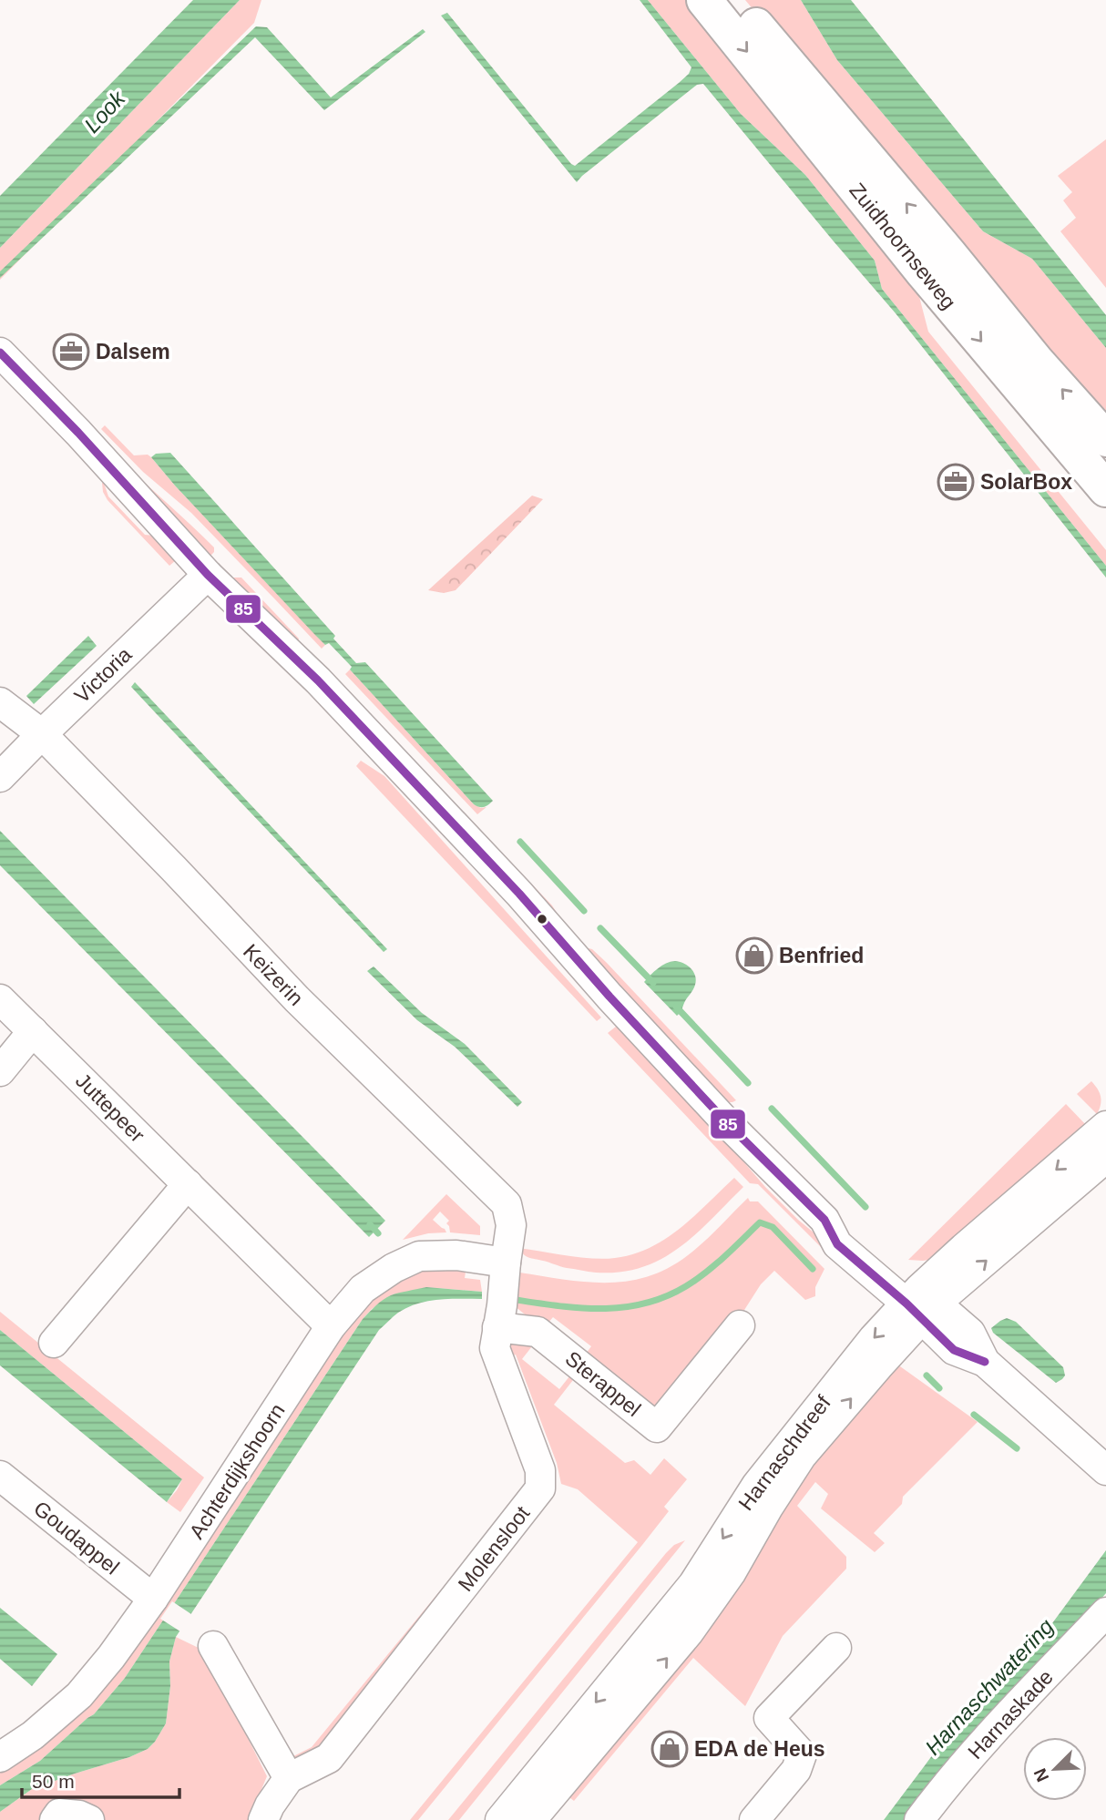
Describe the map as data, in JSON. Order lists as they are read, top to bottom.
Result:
{
  "streets": {
    "main road": ["Zuidhoornseweg"],
    "street": [
      "Victoria",
      "Keizerin",
      "Juttepeer",
      "Sterappel",
      "Harnaschdreef",
      "Achterdijkshoorn",
      "Goudappel",
      "Molensloot",
      "Harnaskade"
    ]
  },
  "crossings": [
    ["Victoria", "Keizerin"],
    ["Keizerin", "Sterappel"],
    ["Keizerin", "Achterdijkshoorn"],
    ["Keizerin", "Molensloot"],
    ["Juttepeer", "Achterdijkshoorn"],
    ["Sterappel", "Achterdijkshoorn"],
    ["Sterappel", "Molensloot"],
    ["Achterdijkshoorn", "Goudappel"],
    ["Achterdijkshoorn", "Molensloot"]
  ],
  "water": ["Look", "Harnaschwatering"],
  "places": {
    "office": ["Dalsem", "SolarBox"],
    "shop": ["Benfried", "EDA de Heus"]
  },
  "lines": ["transit line 85"],
  "scale_bar": "50 m",
  "north": "bottom left"
}
